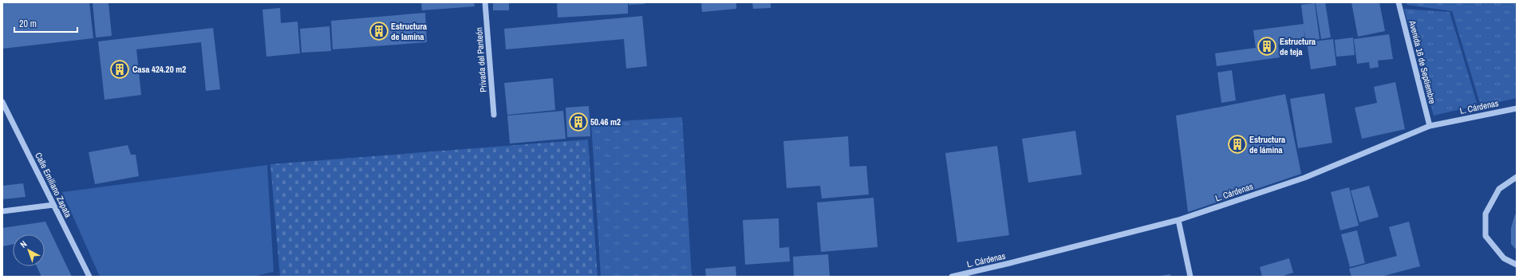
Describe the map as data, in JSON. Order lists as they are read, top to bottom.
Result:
{
  "streets": {
    "street": [
      "Privada del Panteón",
      "Avenida 16 de Septiembre",
      "L. Cárdenas",
      "Calle Emiliano Zapata"
    ]
  },
  "crossings": [
    ["Avenida 16 de Septiembre", "L. Cárdenas"]
  ],
  "places": {
    "building": [
      "Estructura de lamina",
      "Estructura de teja",
      "Casa 424.20 m2",
      "50.46 m2",
      "Estructura de lámina"
    ]
  },
  "scale_bar": "20 m",
  "north": "top left"
}
